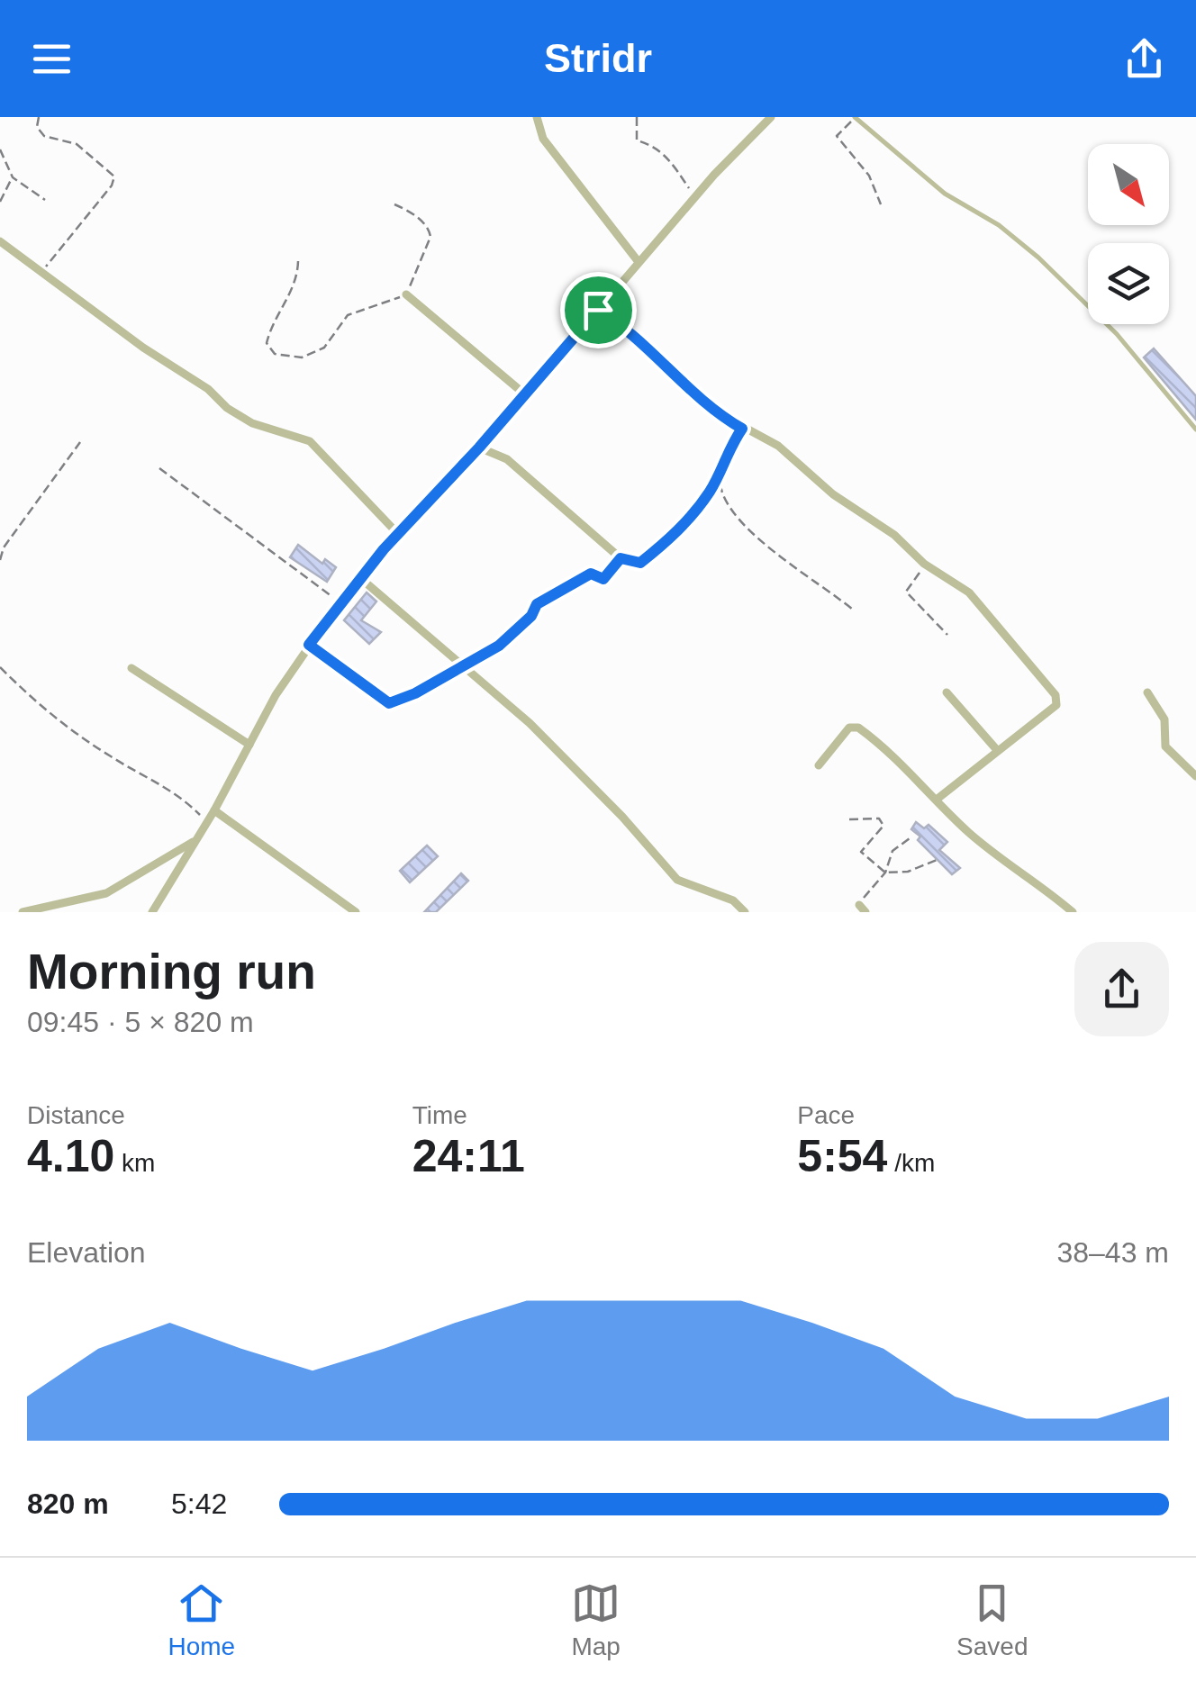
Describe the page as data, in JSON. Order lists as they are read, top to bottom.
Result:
{
  "north": "bottom right",
  "page": {
    "header": "Stridr",
    "heading": ["Morning run", "09:45 · 5 × 820 m"],
    "stats": [
      ["Distance", "4.10 km"],
      ["Time", "24:11"],
      ["Pace", "5:54 /km"]
    ],
    "chart": ["Elevation", "38–43 m"],
    "list": [
      {
        "name": "820 m",
        "note": "5:42"
      }
    ],
    "tabs": ["Home", "Map", "Saved"]
  }
}
